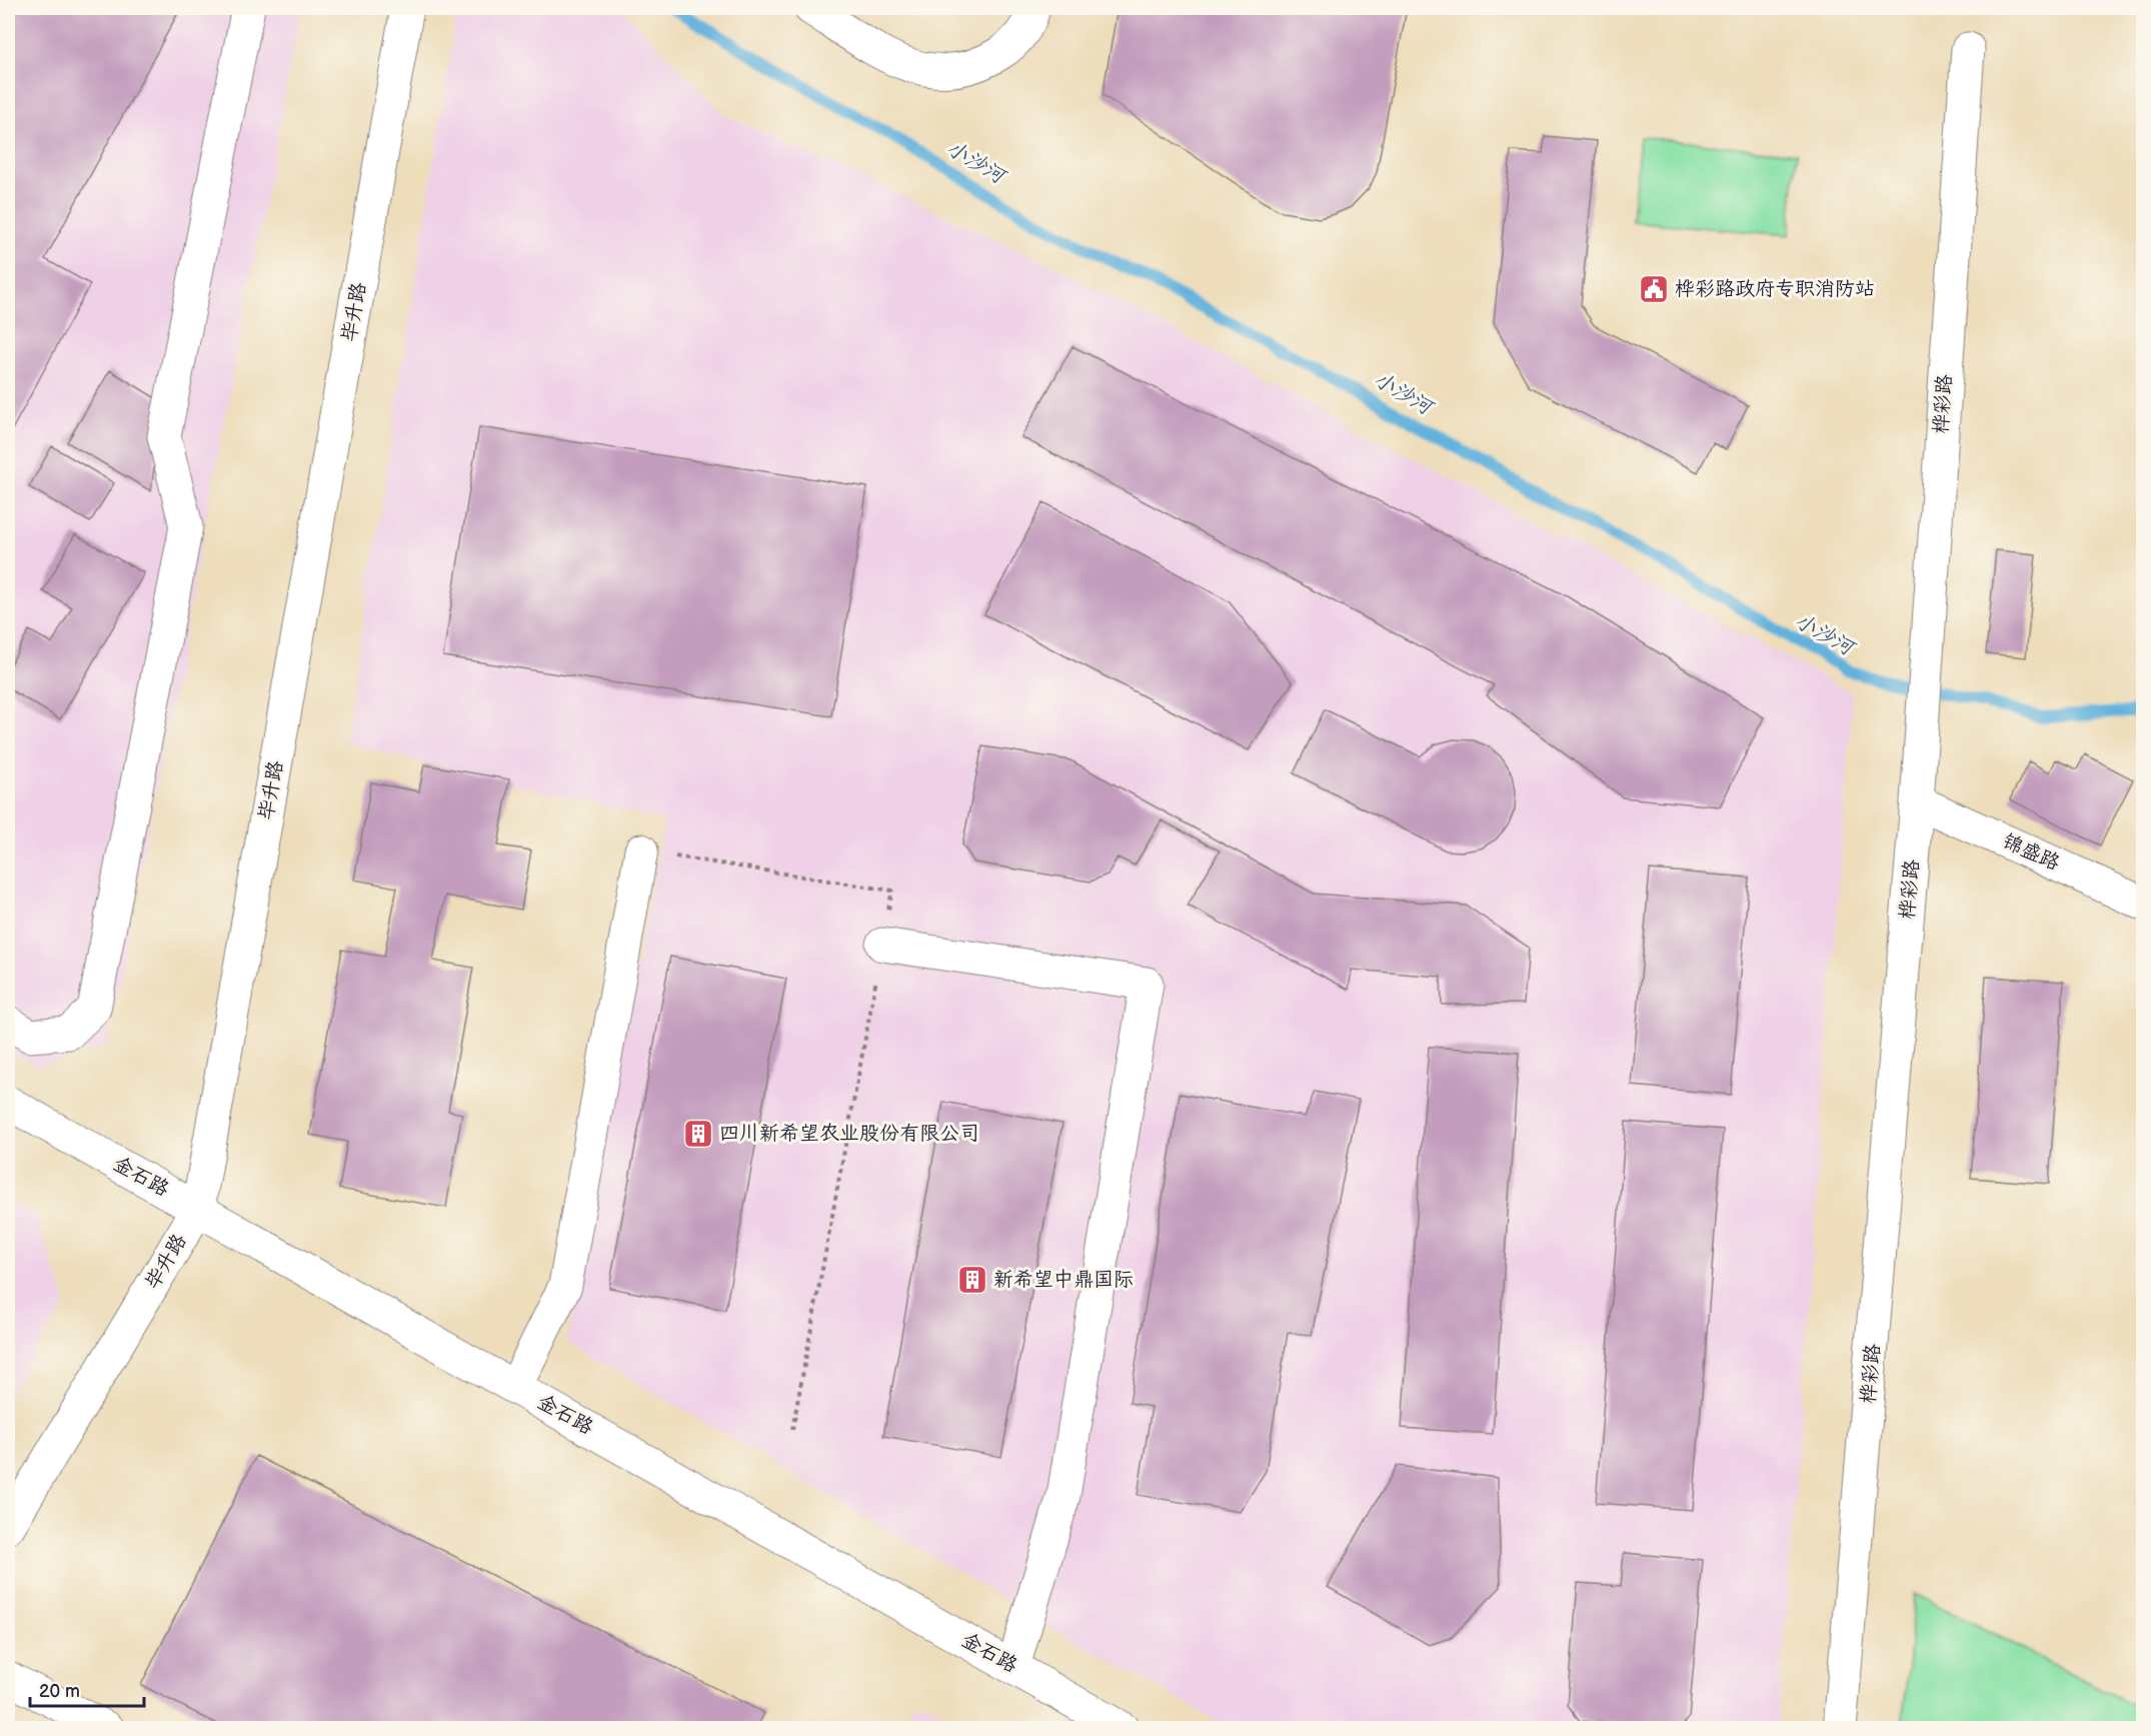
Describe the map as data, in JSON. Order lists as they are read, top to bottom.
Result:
{
  "streets": {
    "street": [
      "毕升路",
      "桦彩路",
      "锦盛路",
      "金石路"
    ]
  },
  "crossings": [
    ["毕升路", "金石路"],
    ["桦彩路", "锦盛路"]
  ],
  "water": ["小沙河"],
  "places": {
    "public building": ["桦彩路政府专职消防站"],
    "building": ["四川新希望农业股份有限公司", "新希望中鼎国际"]
  },
  "scale_bar": "20 m"
}
